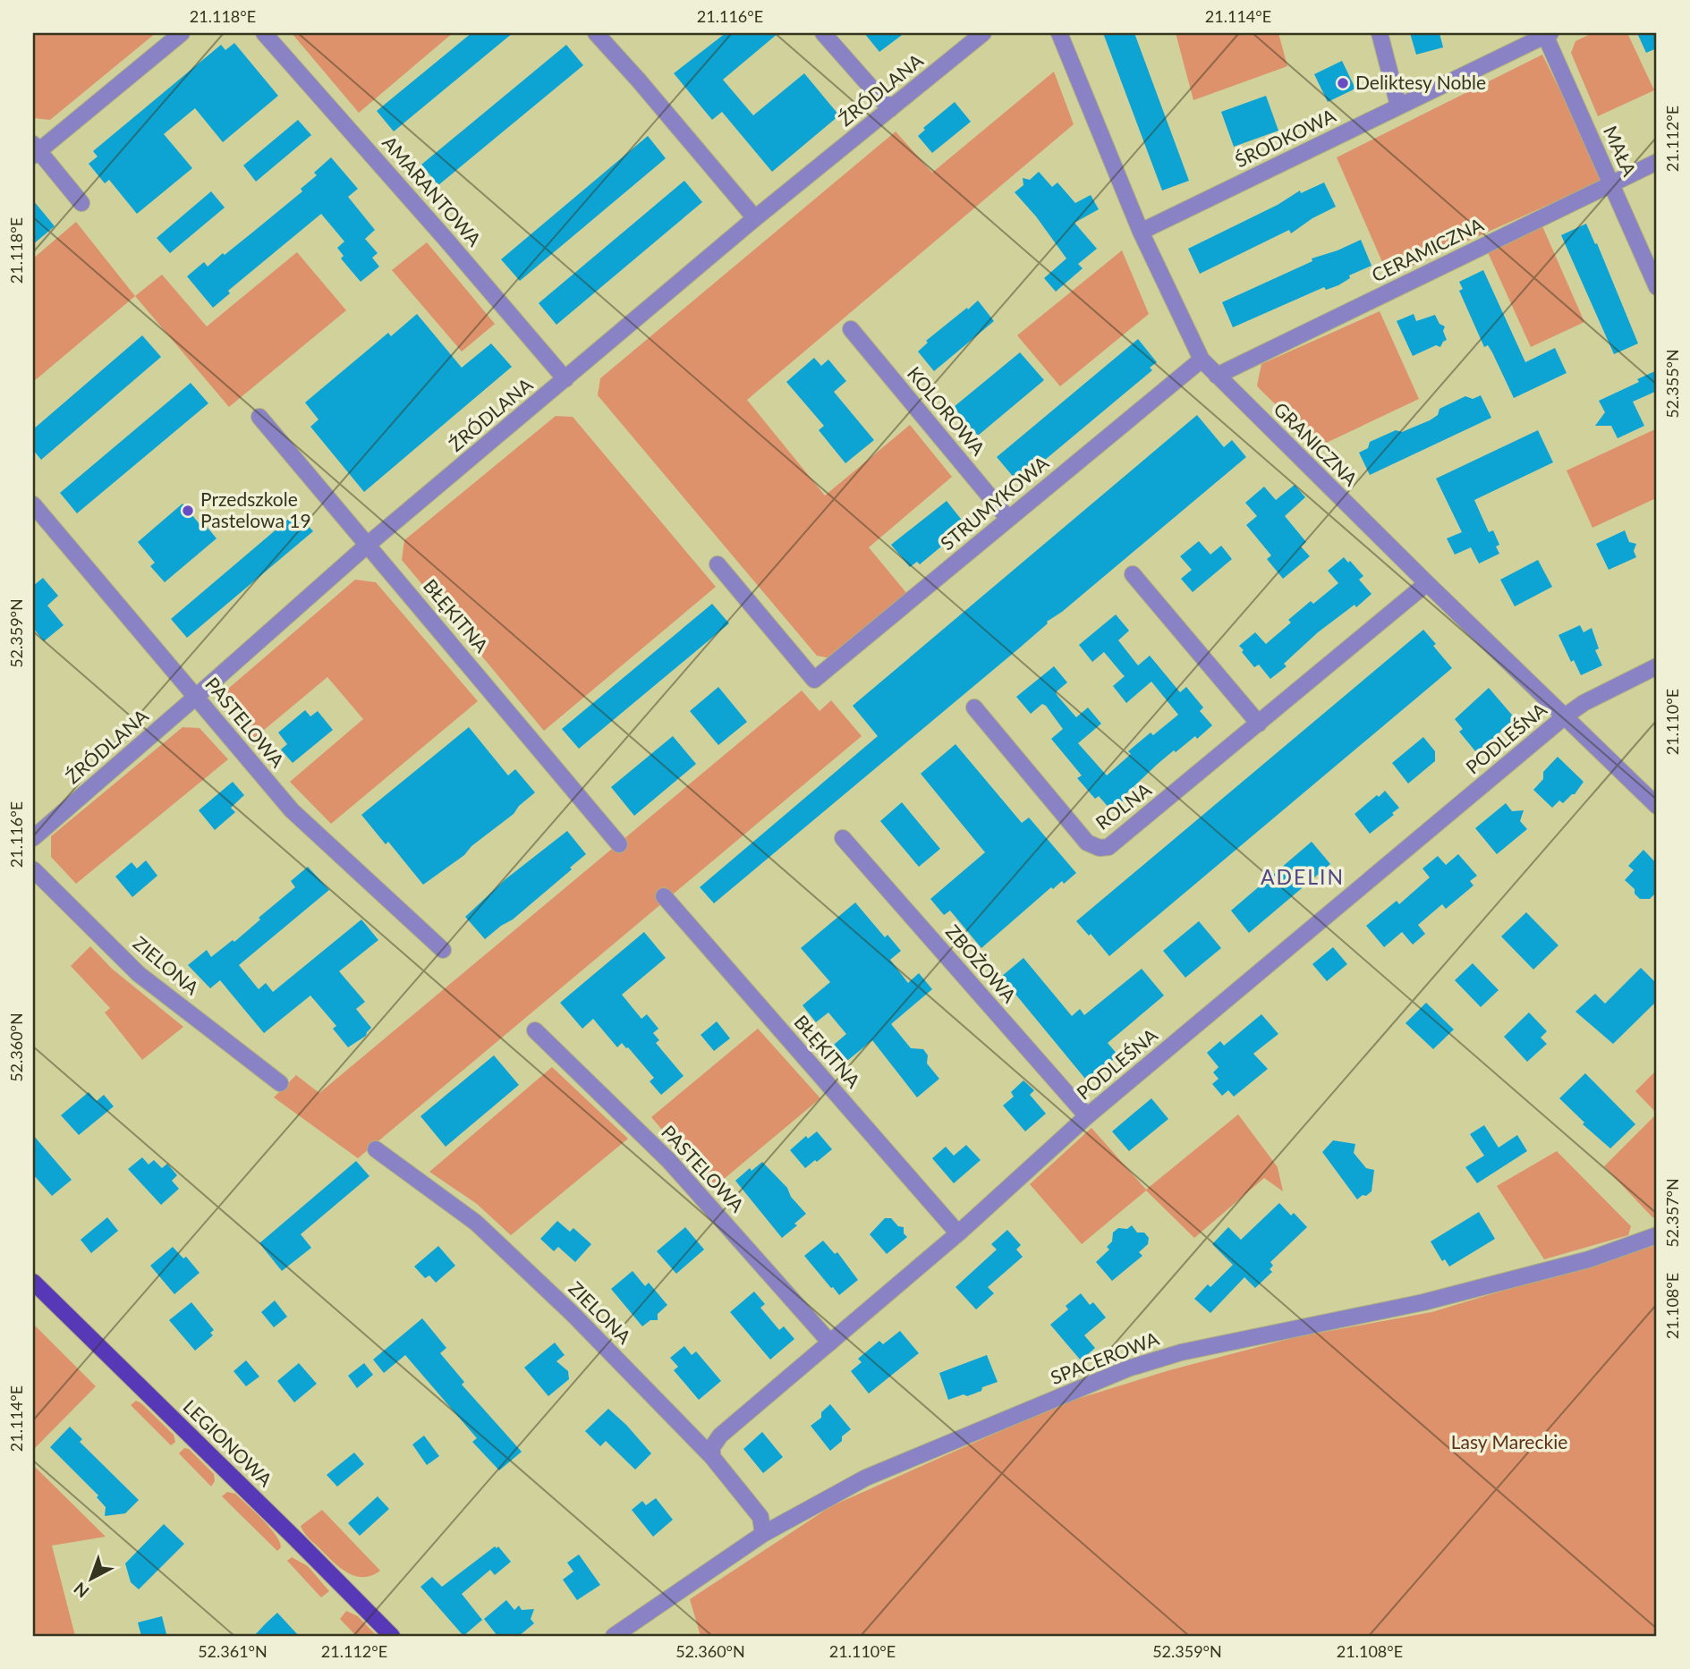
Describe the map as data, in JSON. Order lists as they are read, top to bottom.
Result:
{
  "streets": {
    "main road": ["LEGIONOWA"],
    "street": [
      "ŹRÓDLANA",
      "ŚRODKOWA",
      "MAŁA",
      "AMARANTOWA",
      "CERAMICZNA",
      "KOLOROWA",
      "GRANICZNA",
      "STRUMYKOWA",
      "BŁĘKITNA",
      "PASTELOWA",
      "PODLEŚNA",
      "ROLNA",
      "ZBOŻOWA",
      "ZIELONA",
      "SPACEROWA"
    ]
  },
  "crossings": [
    ["ŹRÓDLANA", "AMARANTOWA"],
    ["ŹRÓDLANA", "BŁĘKITNA"],
    ["ŹRÓDLANA", "PASTELOWA"],
    ["ŚRODKOWA", "MAŁA"],
    ["ŚRODKOWA", "GRANICZNA"],
    ["MAŁA", "CERAMICZNA"],
    ["CERAMICZNA", "GRANICZNA"],
    ["KOLOROWA", "STRUMYKOWA"],
    ["GRANICZNA", "STRUMYKOWA"],
    ["GRANICZNA", "PODLEŚNA"],
    ["GRANICZNA", "ROLNA"],
    ["BŁĘKITNA", "PODLEŚNA"],
    ["PASTELOWA", "PODLEŚNA"],
    ["PODLEŚNA", "ZBOŻOWA"],
    ["PODLEŚNA", "ZIELONA"],
    ["ZIELONA", "SPACEROWA"]
  ],
  "districts": ["ADELIN"],
  "parks": ["Lasy Mareckie"],
  "places": ["Deliktesy Noble", "Przedszkole Pastelowa 19"],
  "north": "bottom left",
  "coordinates": [
    "21.118°E",
    "21.116°E",
    "21.114°E",
    "21.112°E",
    "52.355°N",
    "52.359°N",
    "21.110°E",
    "52.360°N",
    "52.357°N",
    "21.108°E",
    "52.361°N"
  ]
}
